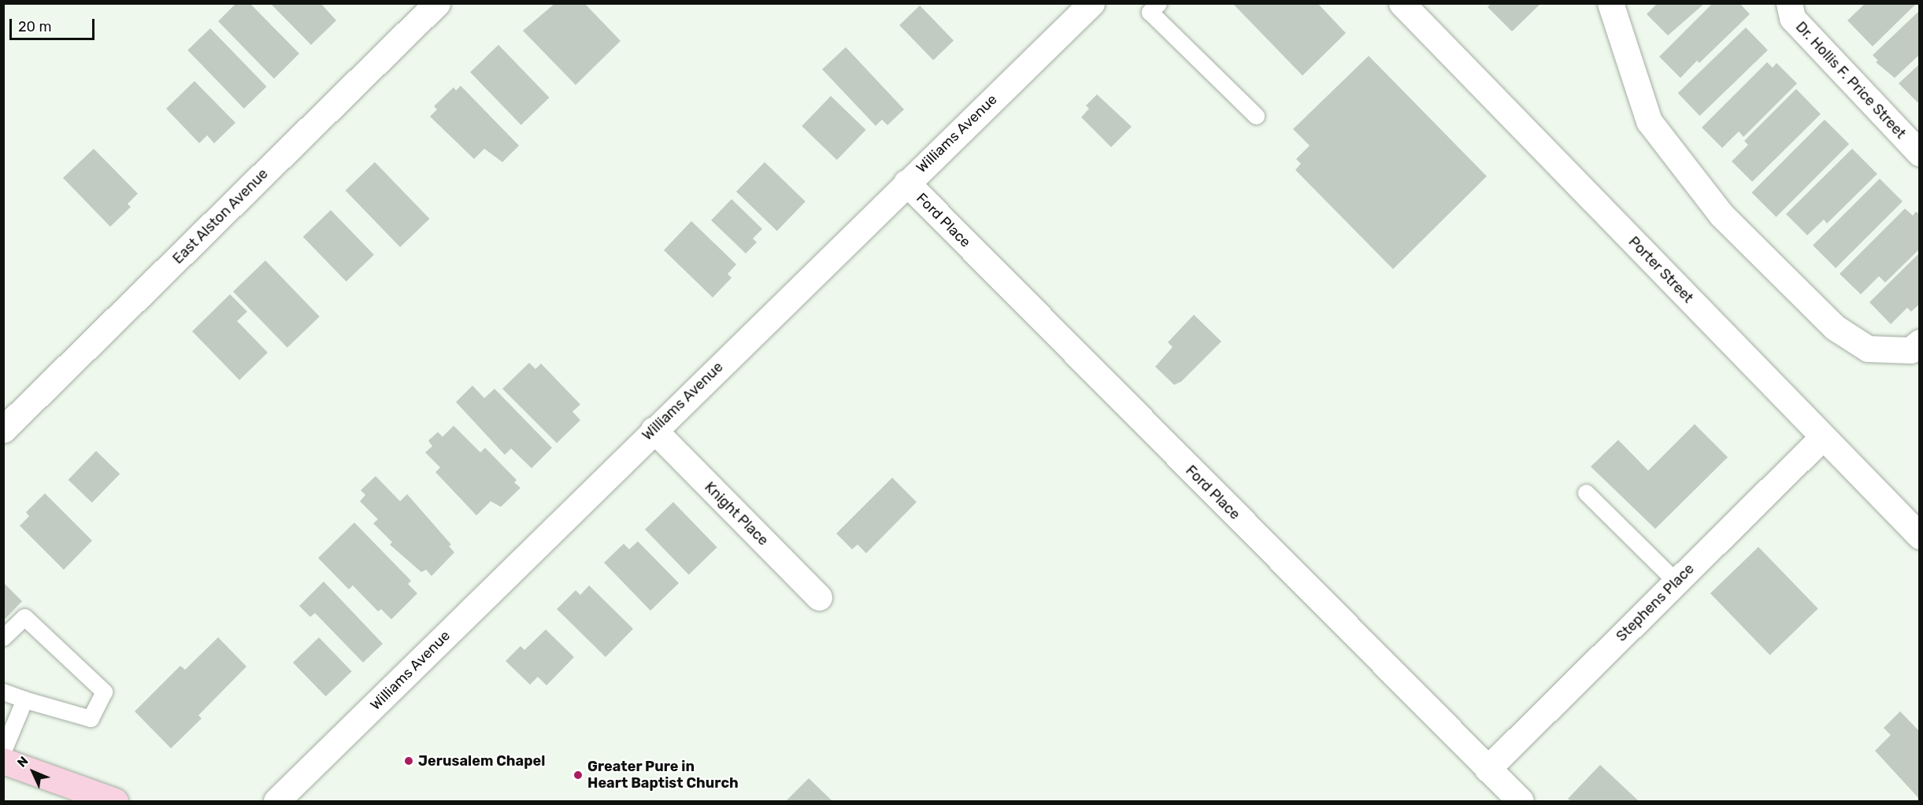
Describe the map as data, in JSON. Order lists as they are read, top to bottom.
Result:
{
  "streets": {
    "street": [
      "Dr. Hollis F. Price Street",
      "Williams Avenue",
      "East Alston Avenue",
      "Ford Place",
      "Porter Street",
      "Knight Place",
      "Stephens Place"
    ]
  },
  "crossings": [
    ["Williams Avenue", "Ford Place"],
    ["Williams Avenue", "Knight Place"],
    ["Ford Place", "Stephens Place"],
    ["Porter Street", "Stephens Place"]
  ],
  "places": ["Jerusalem Chapel", "Greater Pure in Heart Baptist Church"],
  "scale_bar": "20 m",
  "north": "top left"
}
